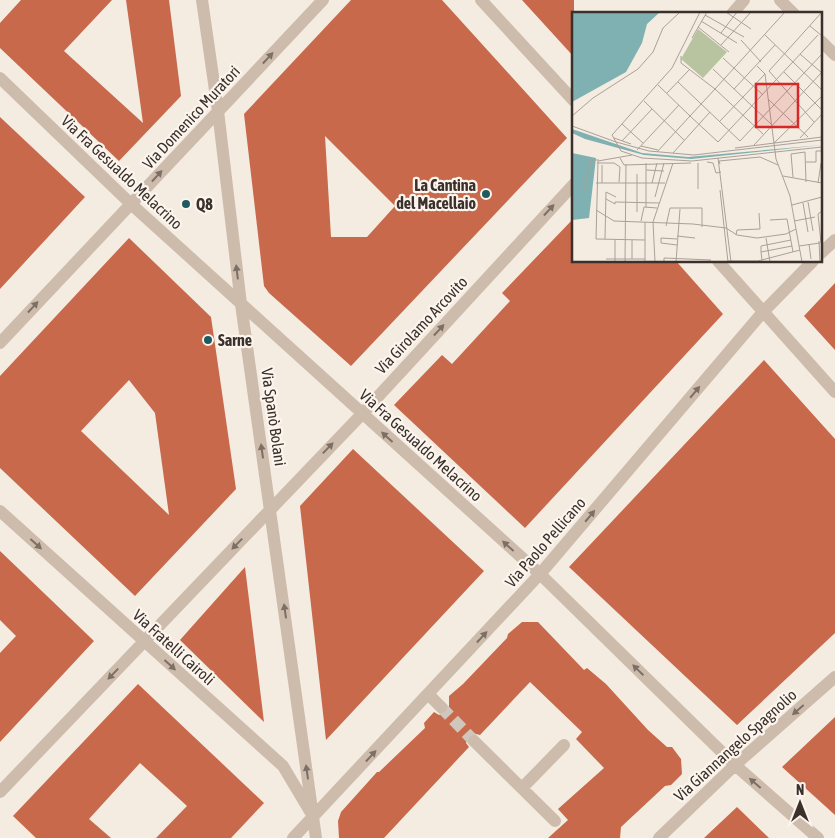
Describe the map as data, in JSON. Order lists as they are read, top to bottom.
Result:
{
  "streets": {
    "street": [
      "Via Domenico Muratori",
      "Via Fra Gesualdo Melacrino",
      "Via Girolamo Arcovito",
      "Via Spanò Bolani",
      "Via Paolo Pellicano",
      "Via Fratelli Cairoli",
      "Via Giannangelo Spagnolio"
    ]
  },
  "crossings": [
    ["Via Domenico Muratori", "Via Fra Gesualdo Melacrino"],
    ["Via Domenico Muratori", "Via Spanò Bolani"],
    ["Via Fra Gesualdo Melacrino", "Via Girolamo Arcovito"],
    ["Via Fra Gesualdo Melacrino", "Via Spanò Bolani"],
    ["Via Fra Gesualdo Melacrino", "Via Paolo Pellicano"],
    ["Via Fra Gesualdo Melacrino", "Via Giannangelo Spagnolio"],
    ["Via Girolamo Arcovito", "Via Spanò Bolani"],
    ["Via Girolamo Arcovito", "Via Fratelli Cairoli"],
    ["Via Spanò Bolani", "Via Paolo Pellicano"],
    ["Via Spanò Bolani", "Via Fratelli Cairoli"],
    ["Via Paolo Pellicano", "Via Fratelli Cairoli"]
  ],
  "one_way": [
    "Via Domenico Muratori",
    "Via Fra Gesualdo Melacrino",
    "Via Spanò Bolani",
    "Via Paolo Pellicano",
    "Via Fratelli Cairoli",
    "Via Giannangelo Spagnolio"
  ],
  "places": ["La Cantina del Macellaio", "Q8", "Sarne"],
  "north": "top"
}
